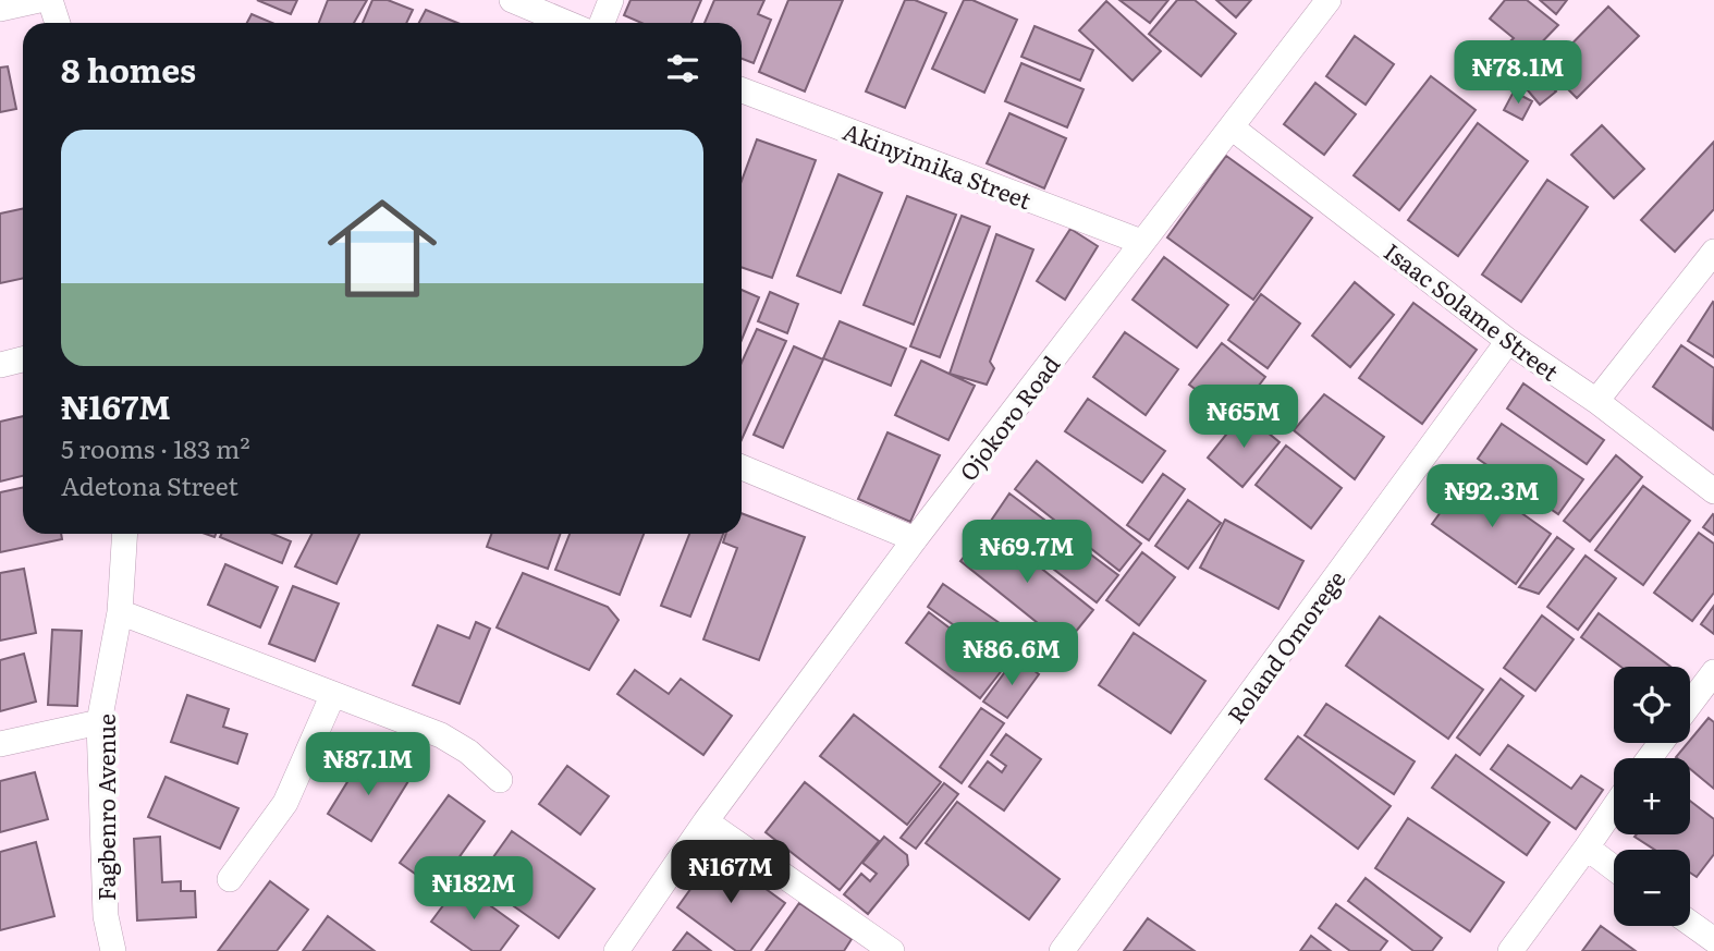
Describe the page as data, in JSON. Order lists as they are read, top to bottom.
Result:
{
  "streets": {
    "street": [
      "Akinyimika Street",
      "Isaac Solame Street",
      "Ojokoro Road",
      "Roland Omorege",
      "Fagbenro Avenue"
    ]
  },
  "crossings": [
    ["Akinyimika Street", "Ojokoro Road"],
    ["Isaac Solame Street", "Ojokoro Road"],
    ["Isaac Solame Street", "Roland Omorege"]
  ],
  "page": {
    "heading": "8 homes",
    "price": [
      "₦78.1M",
      "₦65M",
      "₦92.3M",
      "₦69.7M",
      "₦86.6M",
      "₦87.1M",
      "₦167M",
      "₦182M"
    ],
    "list": [
      {
        "name": "₦167M",
        "note": "5 rooms · 183 m² · Adetona Street"
      }
    ],
    "map_buttons": ["+", "−"]
  }
}
